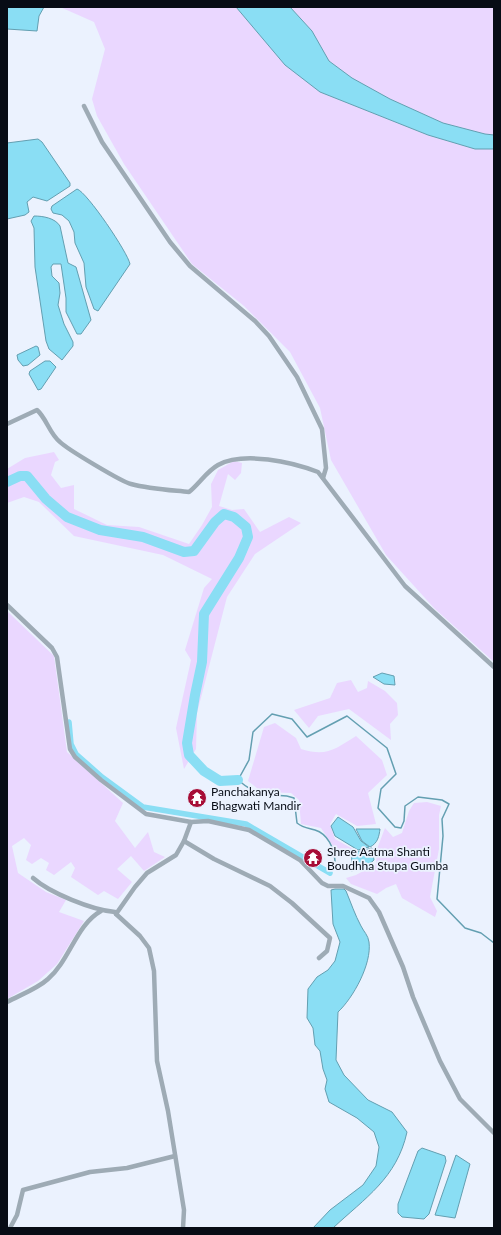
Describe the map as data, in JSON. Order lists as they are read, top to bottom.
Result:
{
  "places": {
    "temple": ["Panchakanya Bhagwati Mandir", "Shree Aatma Shanti Boudhha Stupa Gumba"]
  }
}
